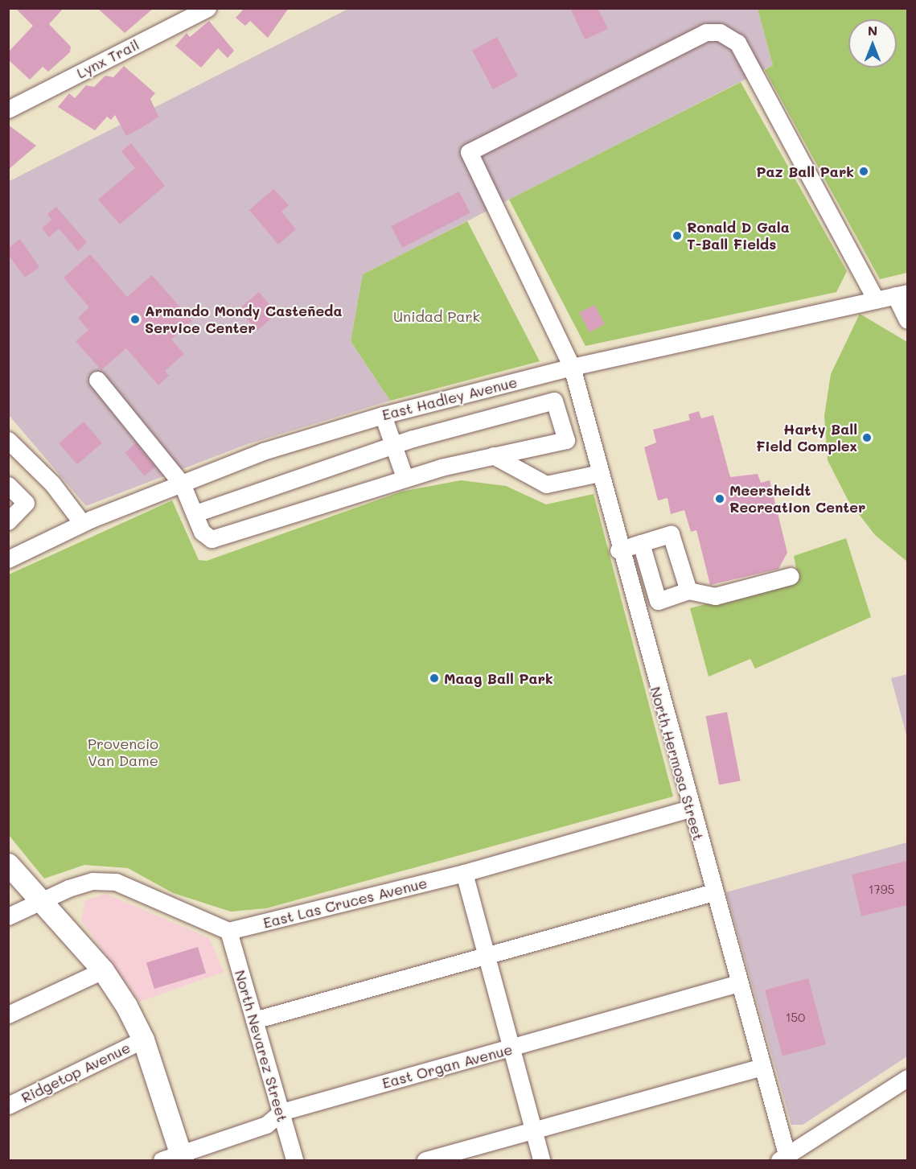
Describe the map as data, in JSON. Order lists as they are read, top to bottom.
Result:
{
  "streets": {
    "street": [
      "Lynx Trail",
      "East Hadley Avenue",
      "North Hermosa Street",
      "East Las Cruces Avenue",
      "North Nevarez Street",
      "East Organ Avenue",
      "Ridgetop Avenue"
    ]
  },
  "crossings": [
    ["East Hadley Avenue", "North Hermosa Street"],
    ["North Hermosa Street", "East Las Cruces Avenue"],
    ["North Hermosa Street", "East Organ Avenue"],
    ["East Las Cruces Avenue", "North Nevarez Street"],
    ["North Nevarez Street", "East Organ Avenue"]
  ],
  "parks": ["Unidad Park", "Provencio Van Dame"],
  "places": [
    "Paz Ball Park",
    "Ronald D Gala T-Ball Fields",
    "Armando Mondy Casteñeda Service Center",
    "Harty Ball Field Complex",
    "Meersheidt Recreation Center",
    "Maag Ball Park"
  ],
  "house_numbers": ["1795", "150"],
  "north": "top"
}
